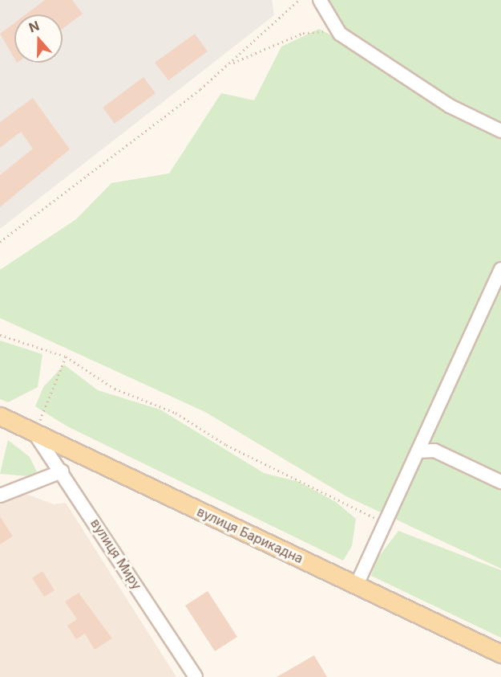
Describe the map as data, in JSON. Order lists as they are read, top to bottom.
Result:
{
  "streets": {
    "main road": ["вулиця Барикадна"],
    "street": ["вулиця Миру"]
  },
  "crossings": [
    ["вулиця Барикадна", "вулиця Миру"]
  ],
  "north": "top"
}
